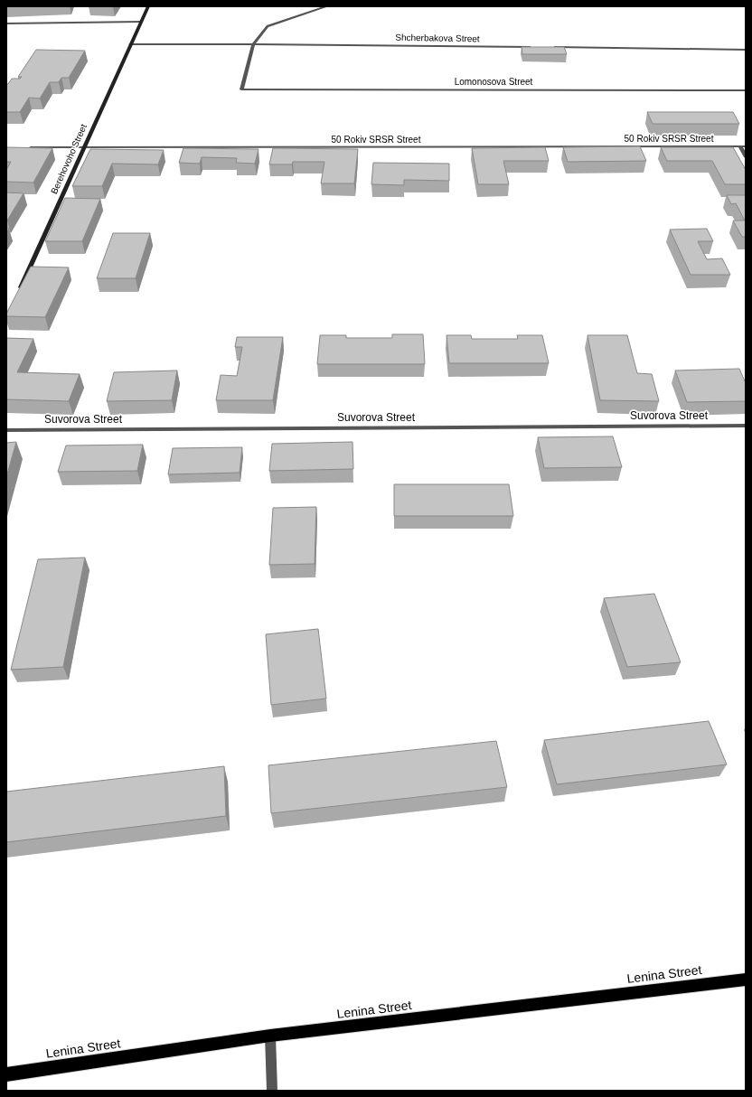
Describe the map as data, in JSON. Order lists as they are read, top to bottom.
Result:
{
  "streets": {
    "main road": ["Lenina Street"],
    "street": [
      "Shcherbakova Street",
      "Lomonosova Street",
      "50 Rokiv SRSR Street",
      "Berehovoho Street",
      "Suvorova Street"
    ]
  },
  "crossings": [
    ["Shcherbakova Street", "Lomonosova Street"],
    ["Shcherbakova Street", "Berehovoho Street"],
    ["50 Rokiv SRSR Street", "Berehovoho Street"]
  ]
}
